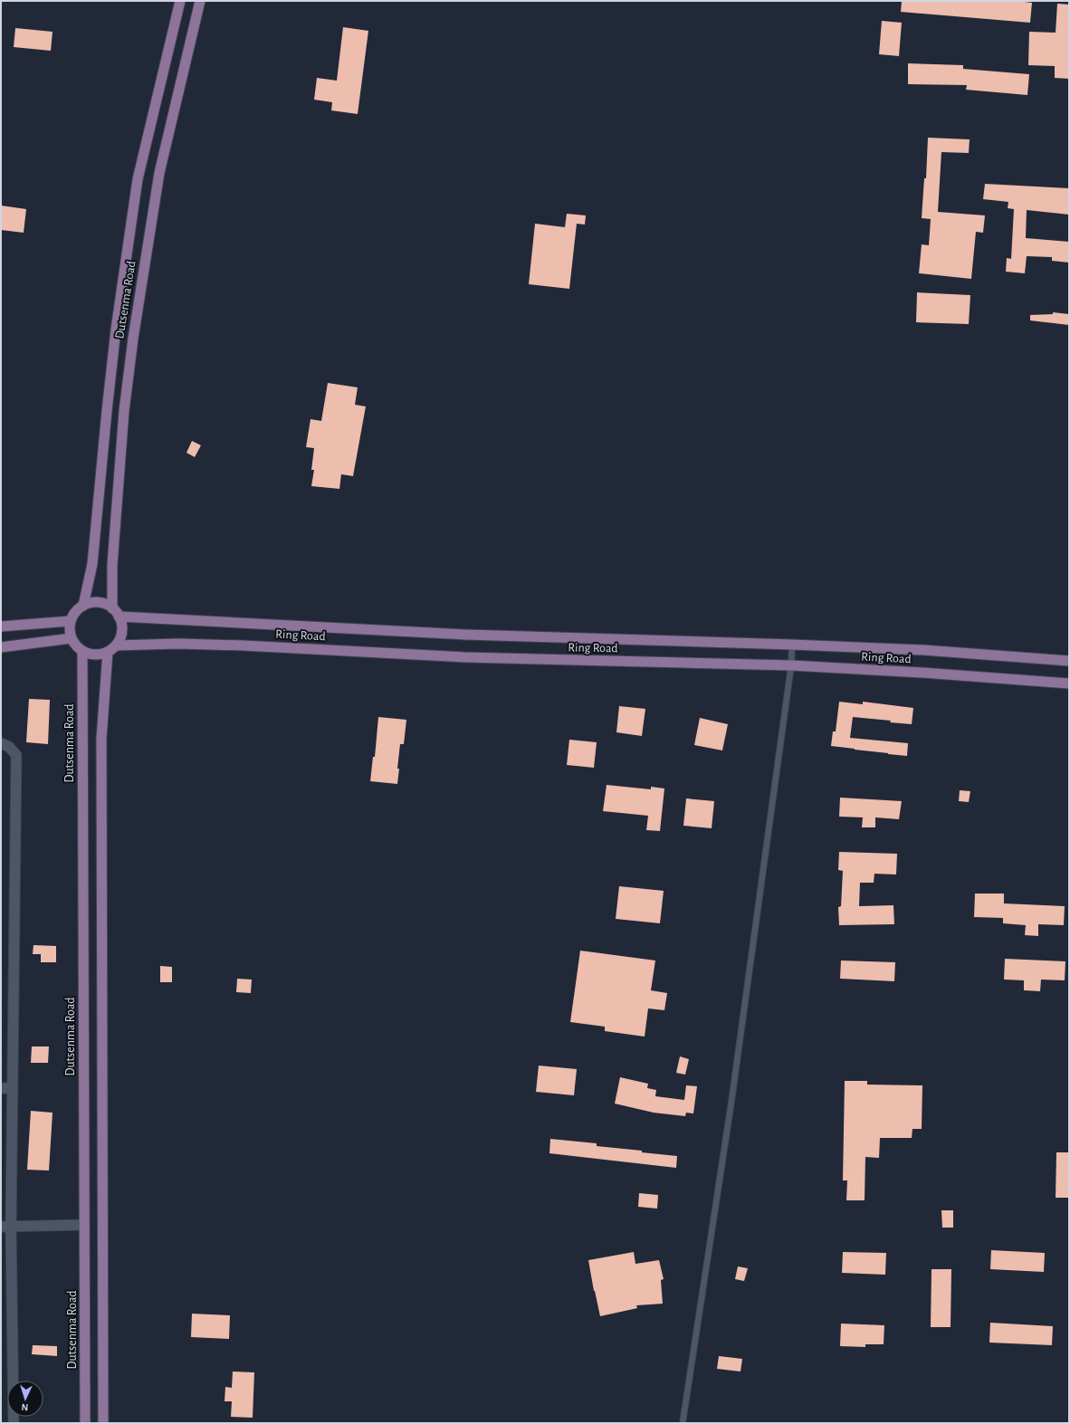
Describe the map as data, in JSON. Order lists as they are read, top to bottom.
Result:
{
  "streets": {
    "main road": ["Dutsenma Road", "Ring Road"]
  },
  "crossings": [
    ["Dutsenma Road", "Ring Road"]
  ],
  "north": "bottom"
}
